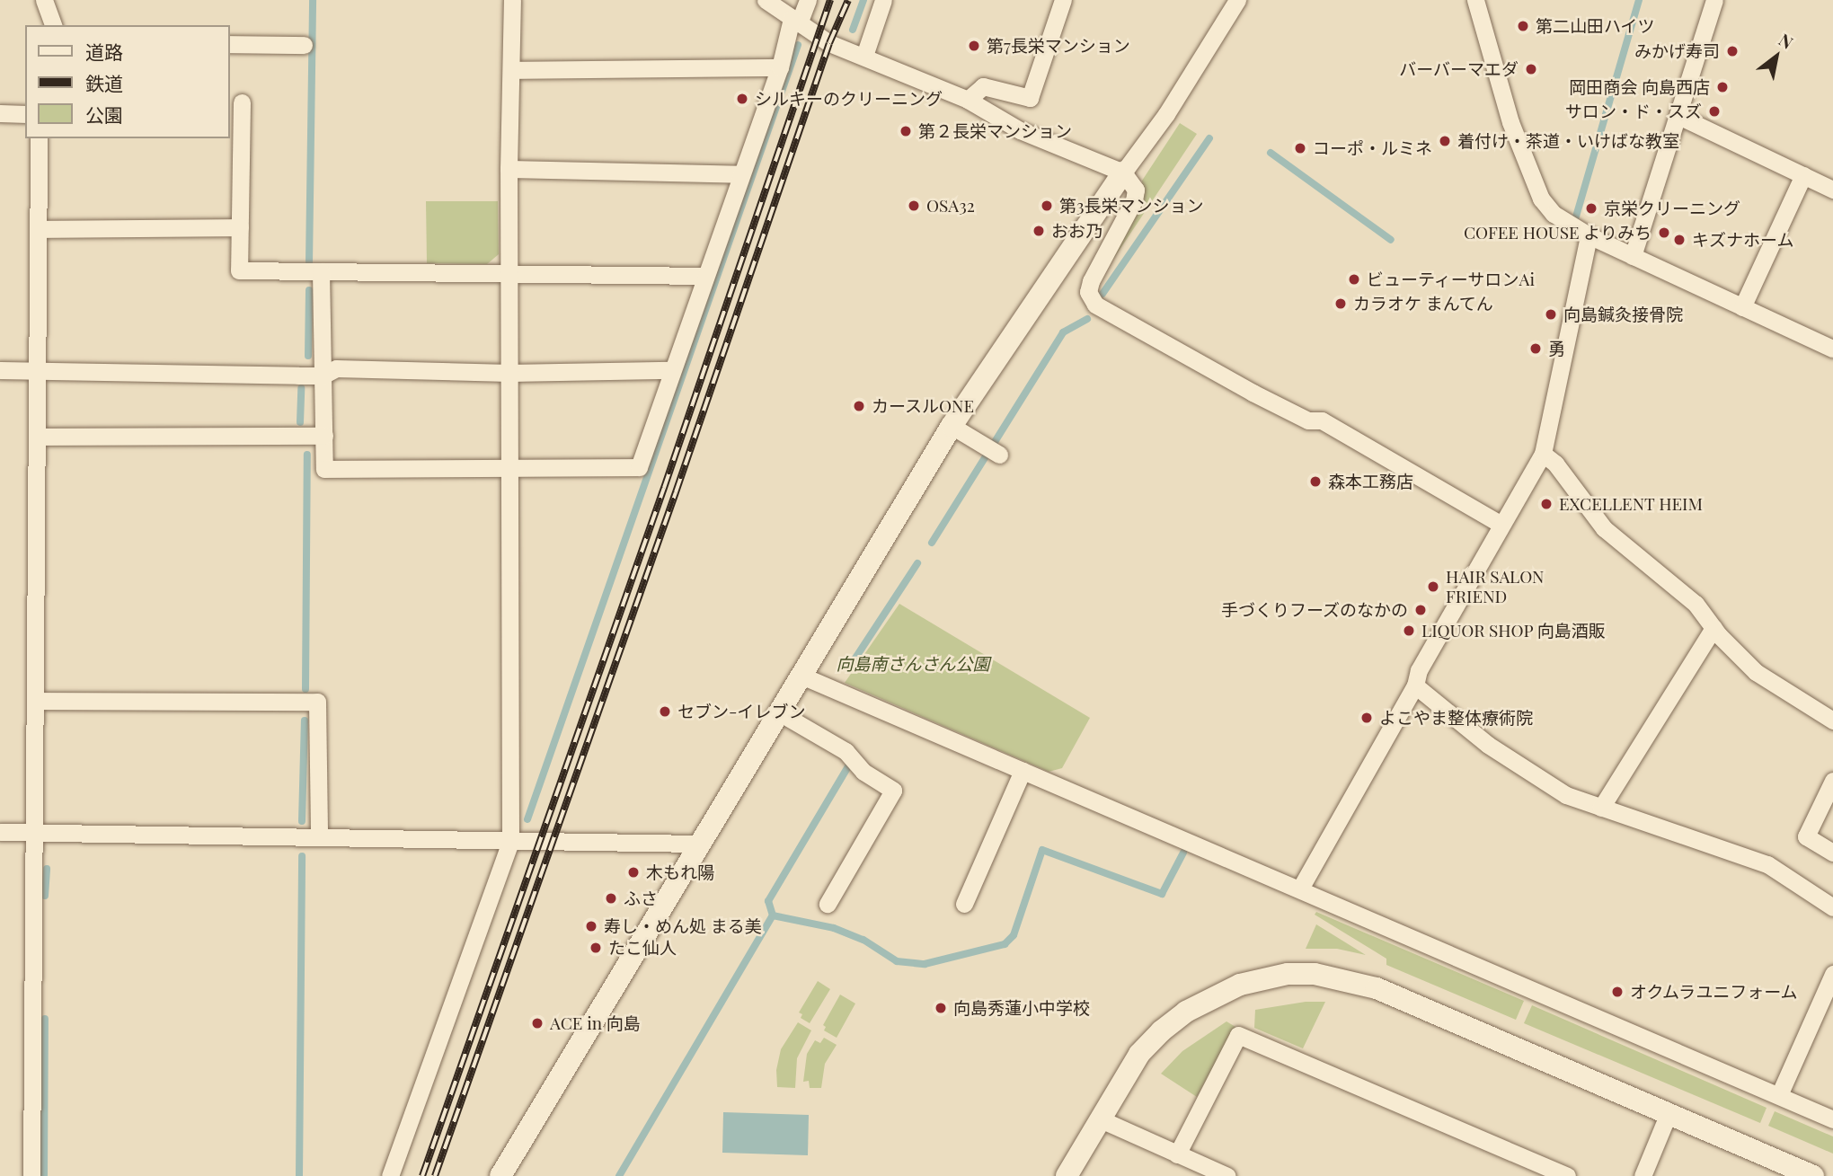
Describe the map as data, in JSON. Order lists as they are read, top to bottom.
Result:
{
  "parks": ["向島南さんさん公園"],
  "places": [
    "第二山田ハイツ",
    "第7長栄マンション",
    "みかげ寿司",
    "バーバーマエダ",
    "岡田商会 向島西店",
    "シルキーのクリーニング",
    "サロン・ド・スズ",
    "第２長栄マンション",
    "着付け・茶道・いけばな教室",
    "コーポ・ルミネ",
    "OSA32",
    "第3長栄マンション",
    "京栄クリーニング",
    "おお乃",
    "COFEE HOUSE よりみち",
    "キズナホーム",
    "ビューティーサロンAi",
    "カラオケ まんてん",
    "向島鍼灸接骨院",
    "勇",
    "カースルONE",
    "森本工務店",
    "EXCELLENT HEIM",
    "HAIR SALON FRIEND",
    "手づくりフーズのなかの",
    "LIQUOR SHOP 向島酒販",
    "セブン-イレブン",
    "よこやま整体療術院",
    "木もれ陽",
    "ふさ",
    "寿し・めん処 まる美",
    "たこ仙人",
    "オクムラユニフォーム",
    "向島秀蓮小中学校",
    "ACE in 向島"
  ],
  "legend": ["道路", "鉄道", "公園"],
  "north": "top right"
}
